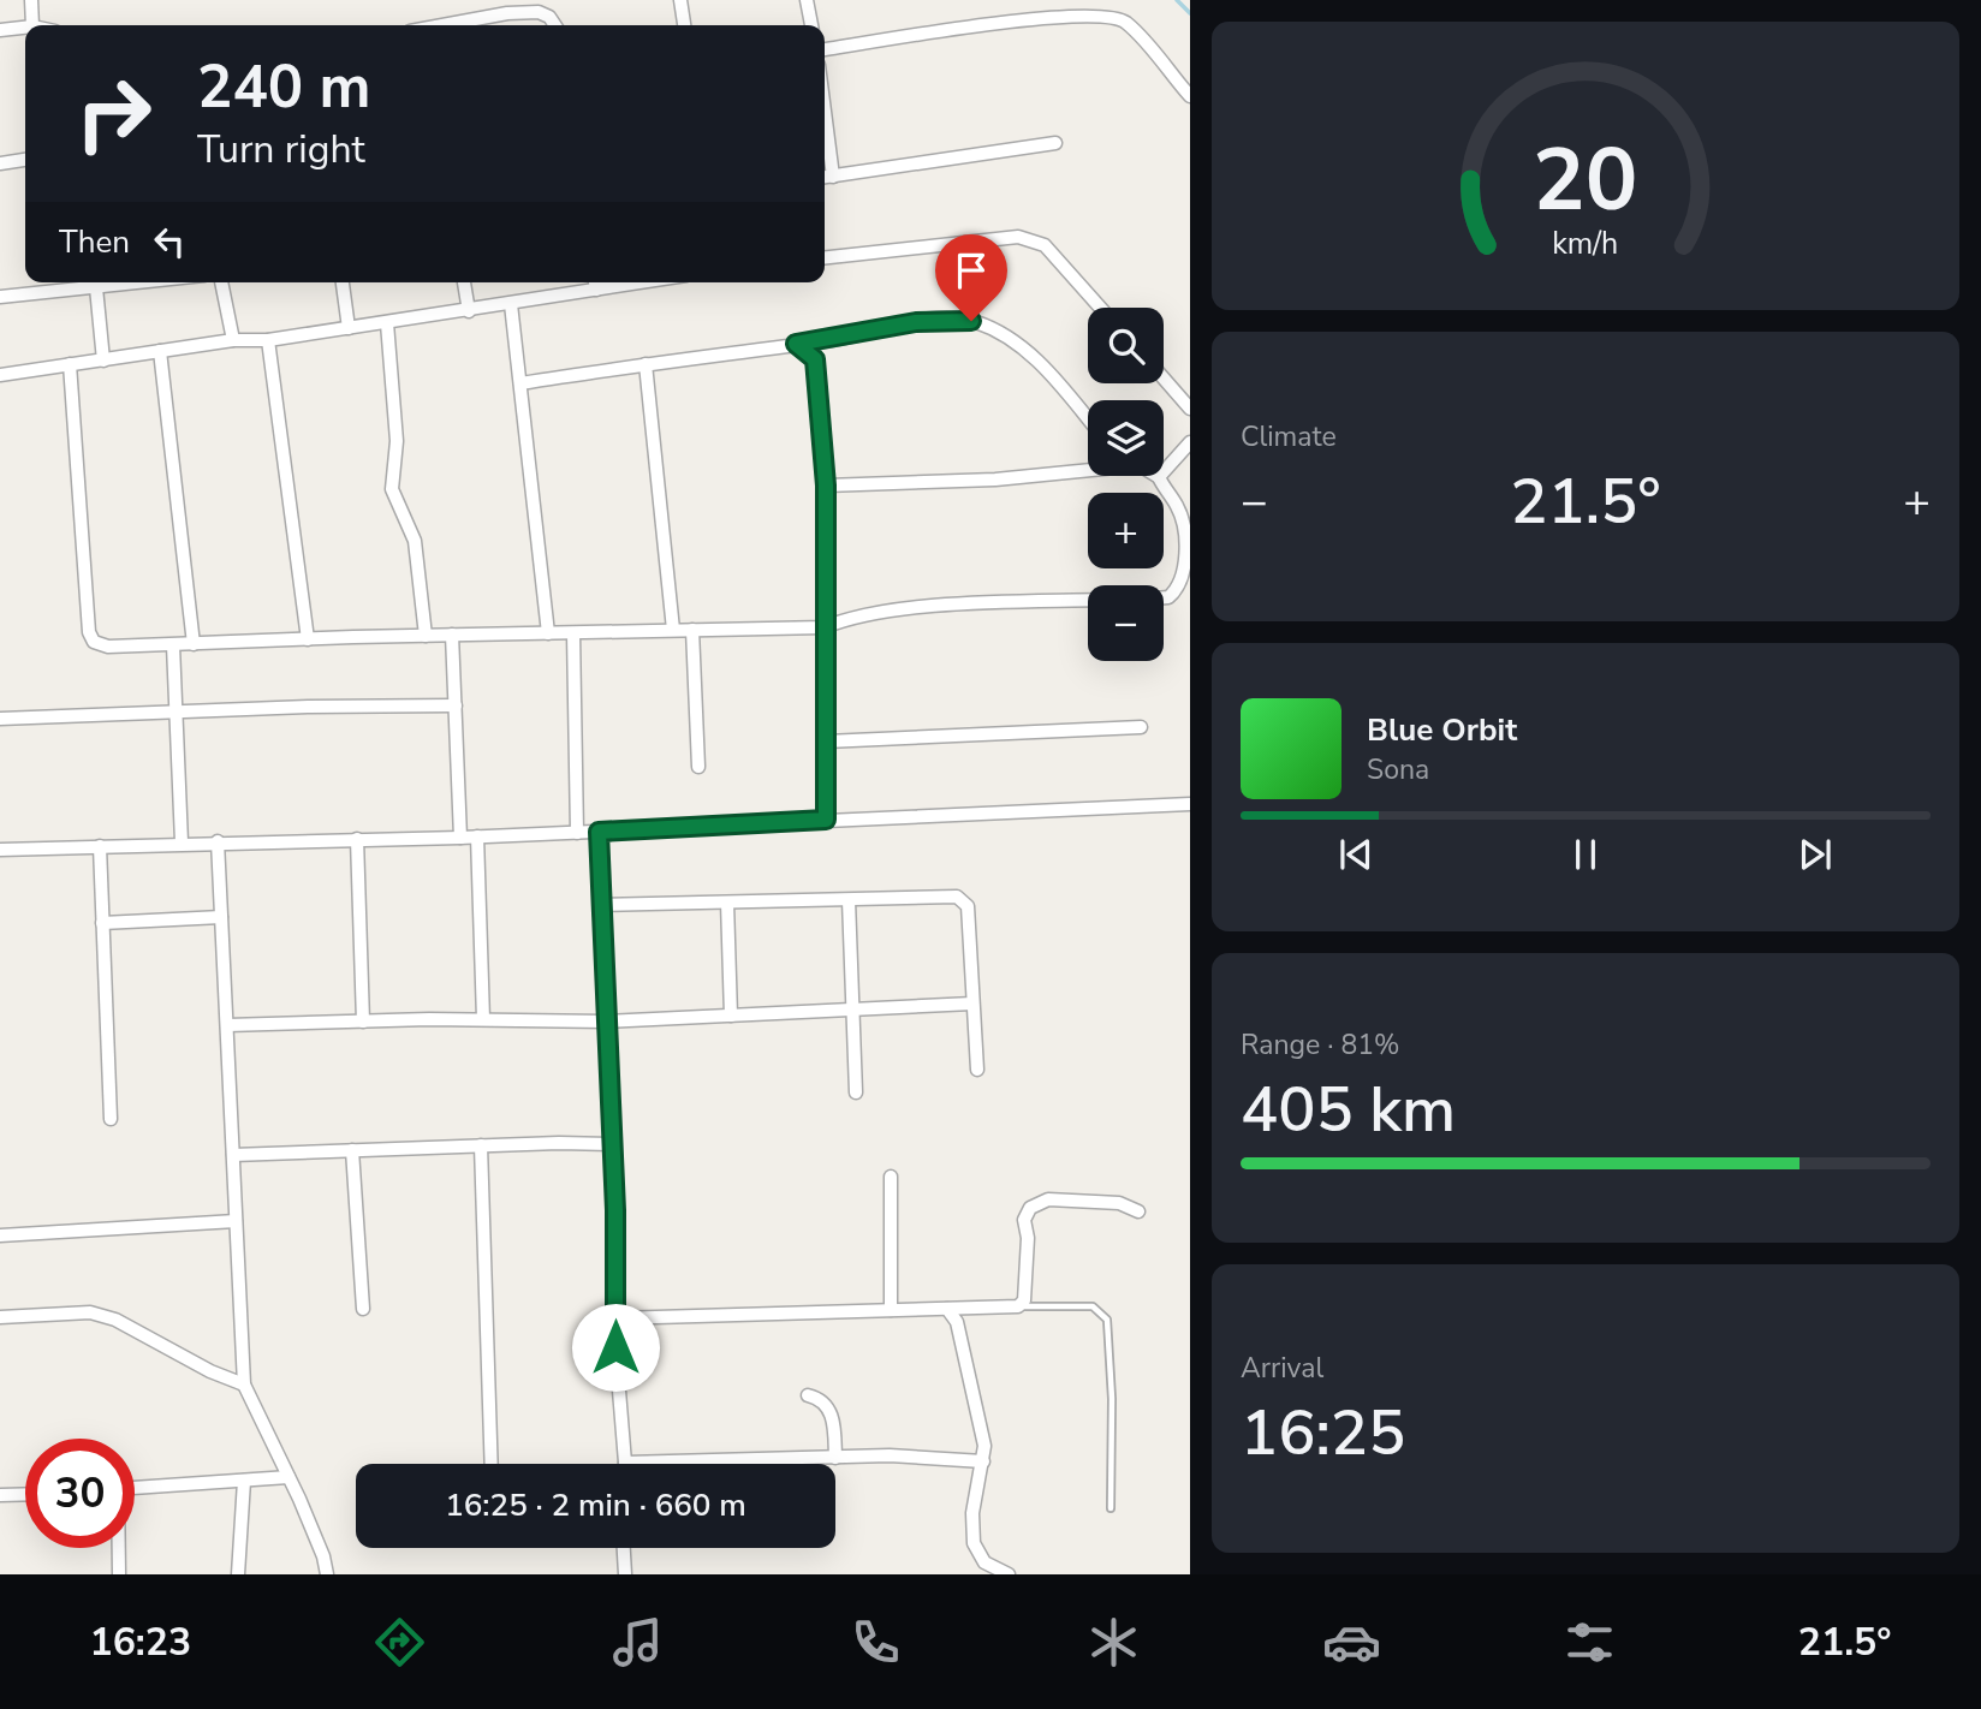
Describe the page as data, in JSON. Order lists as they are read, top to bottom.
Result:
{
  "page": {
    "turn": ["240 m", "Turn right"],
    "then": "Then",
    "map_buttons": ["+", "−"],
    "tile": [
      "Climate",
      ["Range · 81%", "405 km"],
      ["Arrival", "16:25"]
    ],
    "heat": ["−", "21.5°", "+"],
    "song": ["Blue Orbit", "Sona"],
    "limit": "30",
    "trip": "16:25 · 2 min · 660 m",
    "tabs": ["16:23", "21.5°"],
    "gauge": ["20", "km/h"]
  }
}
